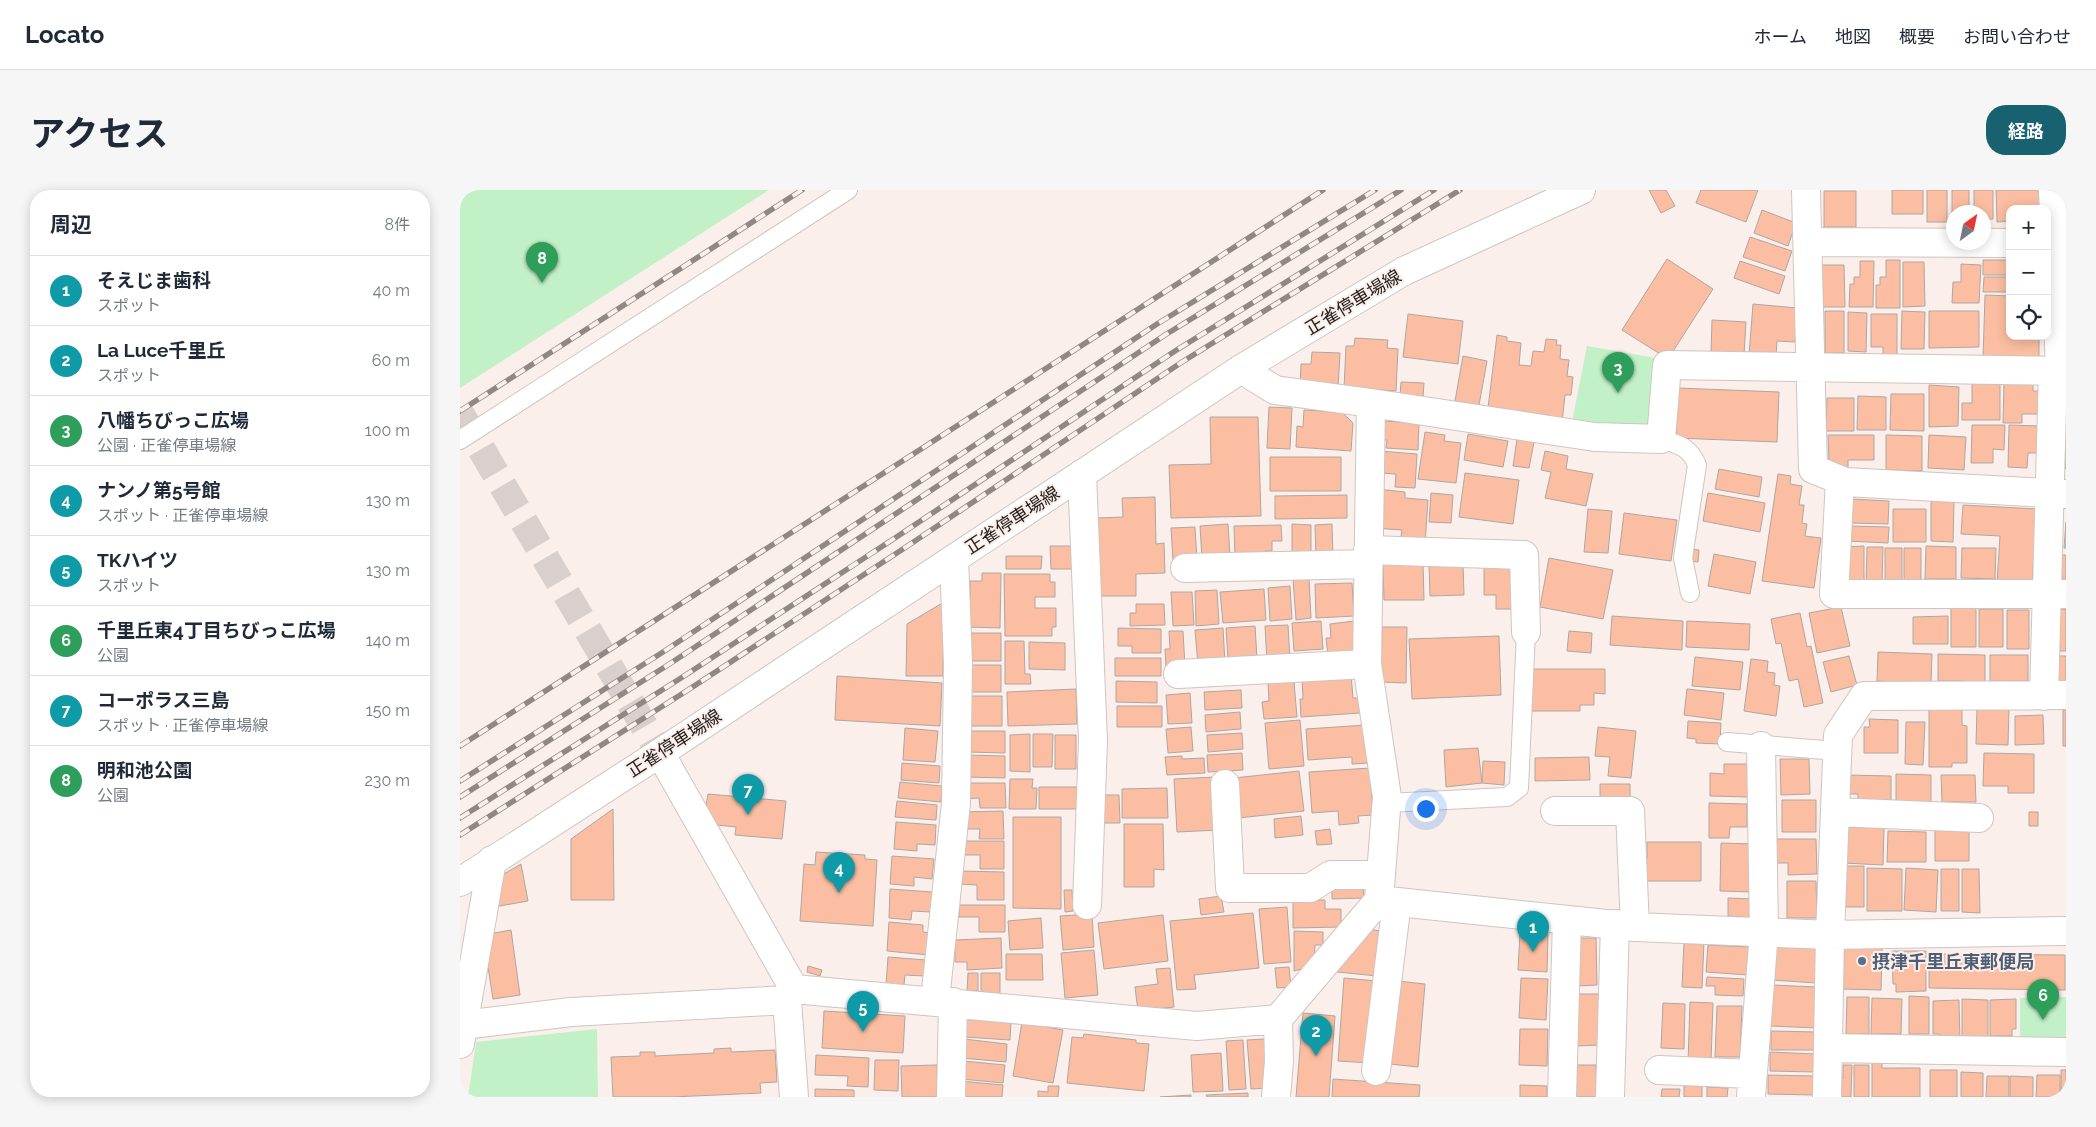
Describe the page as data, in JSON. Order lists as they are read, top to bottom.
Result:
{
  "streets": {
    "street": ["正雀停車場線"]
  },
  "places": ["摂津千里丘東郵便局"],
  "north": "top right",
  "page": {
    "header": "Locato",
    "nav": [
      "ホーム",
      "地図",
      "概要",
      "お問い合わせ"
    ],
    "title": "アクセス",
    "buttons": "経路",
    "heading": ["周辺", "8件"],
    "map_buttons": ["+", "−"],
    "pins": [
      "8",
      "3",
      "7",
      "4",
      "1",
      "6",
      "5",
      "2"
    ],
    "list": [
      {
        "mark": "1",
        "name": "そえじま歯科",
        "note": "スポット",
        "value": "40 m"
      },
      {
        "mark": "2",
        "name": "La Luce千里丘",
        "note": "スポット",
        "value": "60 m"
      },
      {
        "mark": "3",
        "name": "八幡ちびっこ広場",
        "note": "公園 · 正雀停車場線",
        "value": "100 m"
      },
      {
        "mark": "4",
        "name": "ナンノ第5号館",
        "note": "スポット · 正雀停車場線",
        "value": "130 m"
      },
      {
        "mark": "5",
        "name": "TKハイツ",
        "note": "スポット",
        "value": "130 m"
      },
      {
        "mark": "6",
        "name": "千里丘東4丁目ちびっこ広場",
        "note": "公園",
        "value": "140 m"
      },
      {
        "mark": "7",
        "name": "コーポラス三島",
        "note": "スポット · 正雀停車場線",
        "value": "150 m"
      },
      {
        "mark": "8",
        "name": "明和池公園",
        "note": "公園",
        "value": "230 m"
      }
    ]
  }
}
